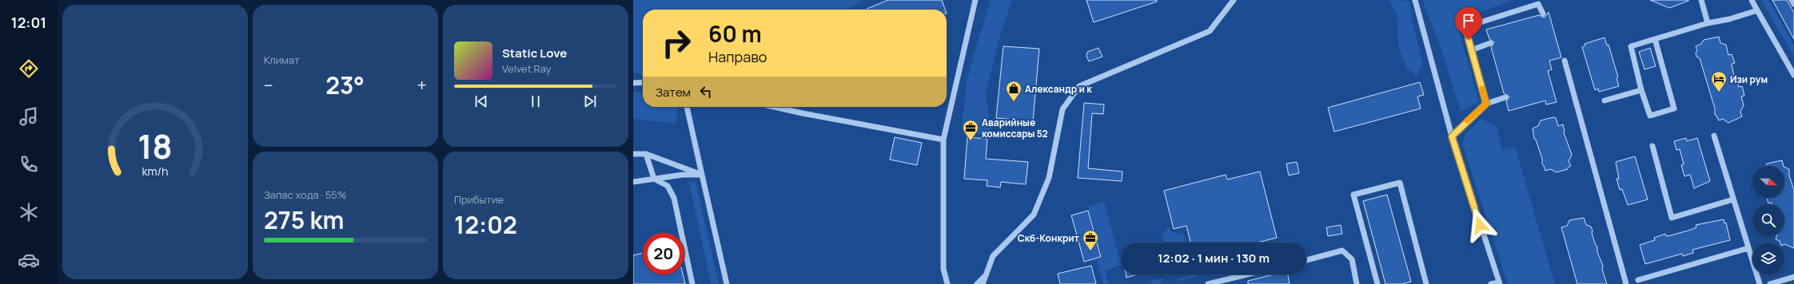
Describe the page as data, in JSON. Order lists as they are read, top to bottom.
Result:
{
  "places": {
    "hotel": ["Изи рум"],
    "shop": ["Александр и к"],
    "office": ["Аварийные комиссары 52", "Скб-Конкрит"]
  },
  "north": "right",
  "page": {
    "tabs": "12:01",
    "tile": [
      "Климат",
      ["Запас хода · 55%", "275 km"],
      ["Прибытие", "12:02"]
    ],
    "turn": ["60 m", "Направо"],
    "song": ["Static Love", "Velvet Ray"],
    "heat": ["−", "23°", "+"],
    "then": "Затем",
    "limit": "20",
    "trip": "12:02 · 1 мин · 130 m",
    "gauge": ["18", "km/h"]
  }
}
